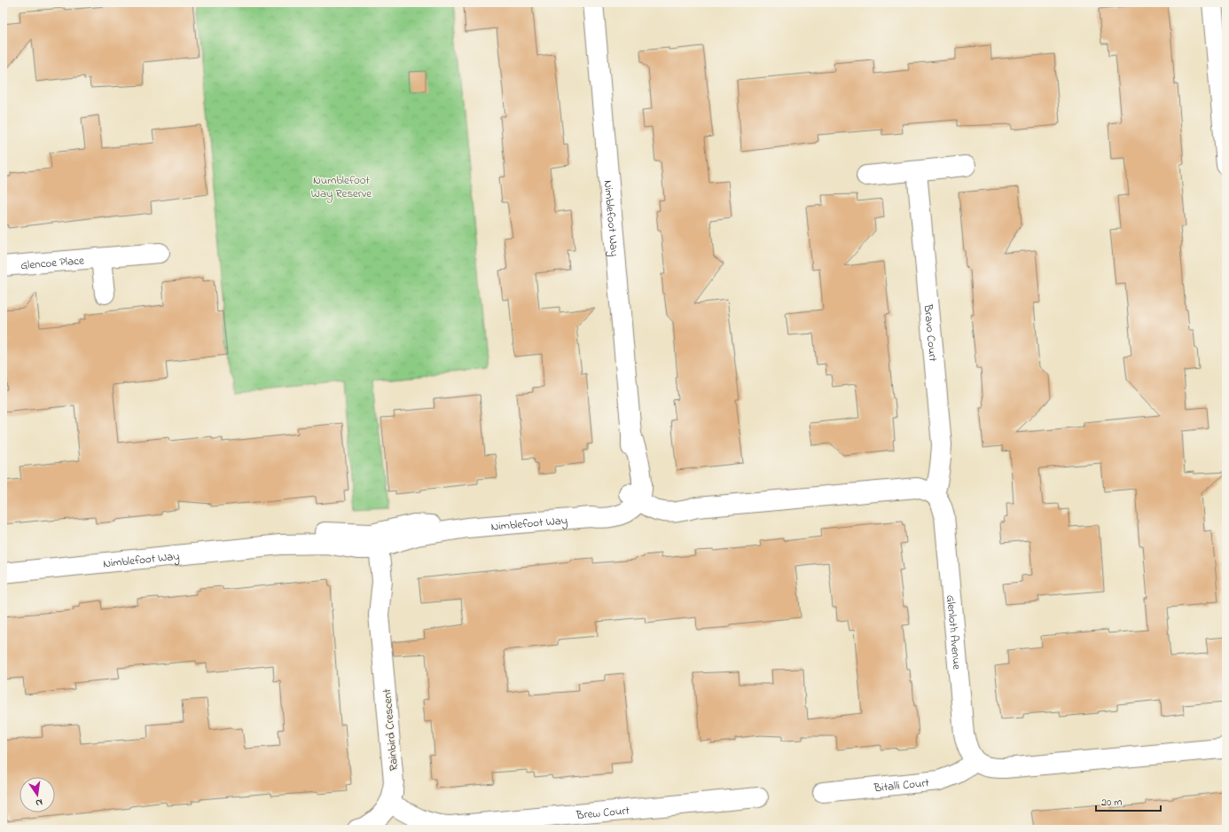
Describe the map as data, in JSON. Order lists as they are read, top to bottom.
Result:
{
  "streets": {
    "street": [
      "Nimblefoot Way",
      "Glencoe Place",
      "Bravo Court",
      "Glenloth Avenue",
      "Rainbird Crescent",
      "Bitalli Court",
      "Brew Court"
    ]
  },
  "crossings": [
    ["Nimblefoot Way", "Rainbird Crescent"],
    ["Bravo Court", "Glenloth Avenue"],
    ["Glenloth Avenue", "Bitalli Court"],
    ["Rainbird Crescent", "Brew Court"]
  ],
  "parks": ["Numblefoot Way Reserve"],
  "scale_bar": "20 m",
  "north": "bottom"
}
